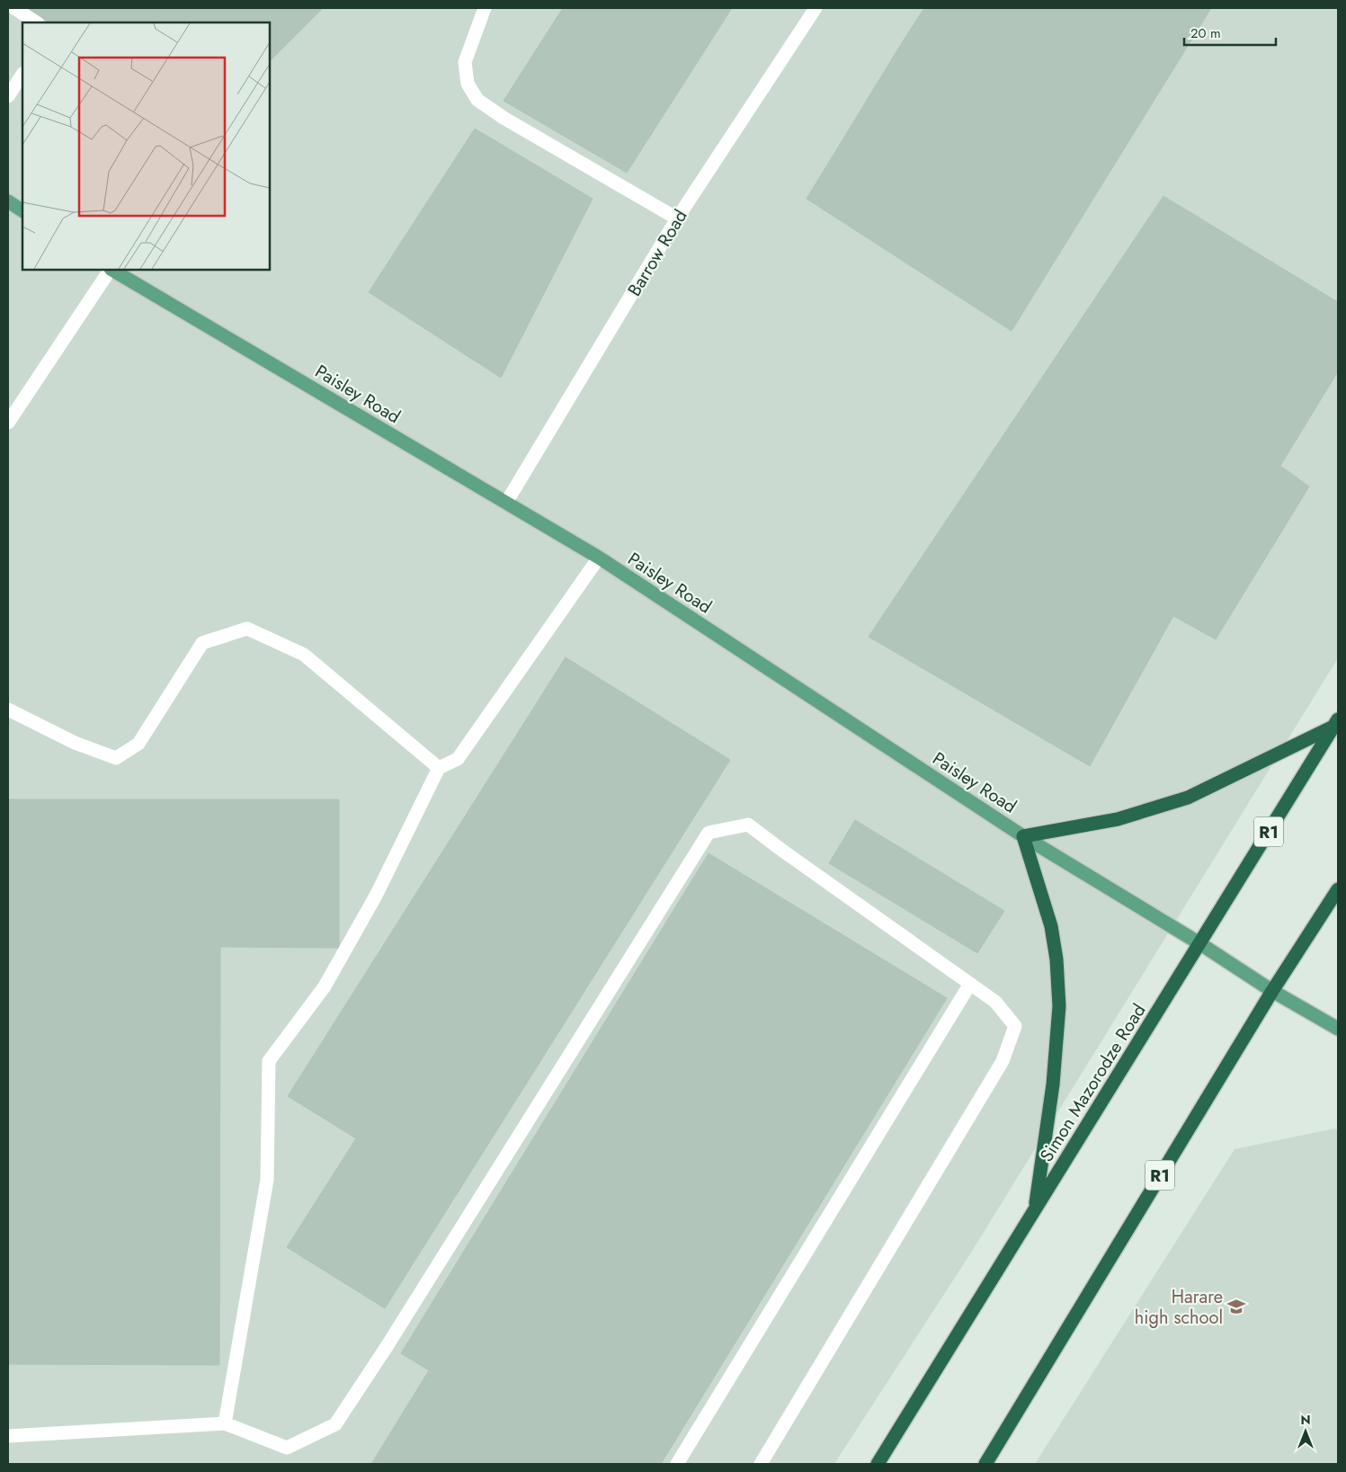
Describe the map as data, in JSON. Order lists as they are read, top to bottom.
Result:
{
  "streets": {
    "highway": ["R1", "Simon Mazorodze Road"],
    "main road": ["Paisley Road"],
    "street": ["Barrow Road"]
  },
  "crossings": [
    ["Barrow Road", "Paisley Road"],
    ["Paisley Road", "R1"],
    ["Paisley Road", "Simon Mazorodze Road"]
  ],
  "places": {
    "school or university": ["Harare high school"]
  },
  "scale_bar": "20 m",
  "north": "top"
}
